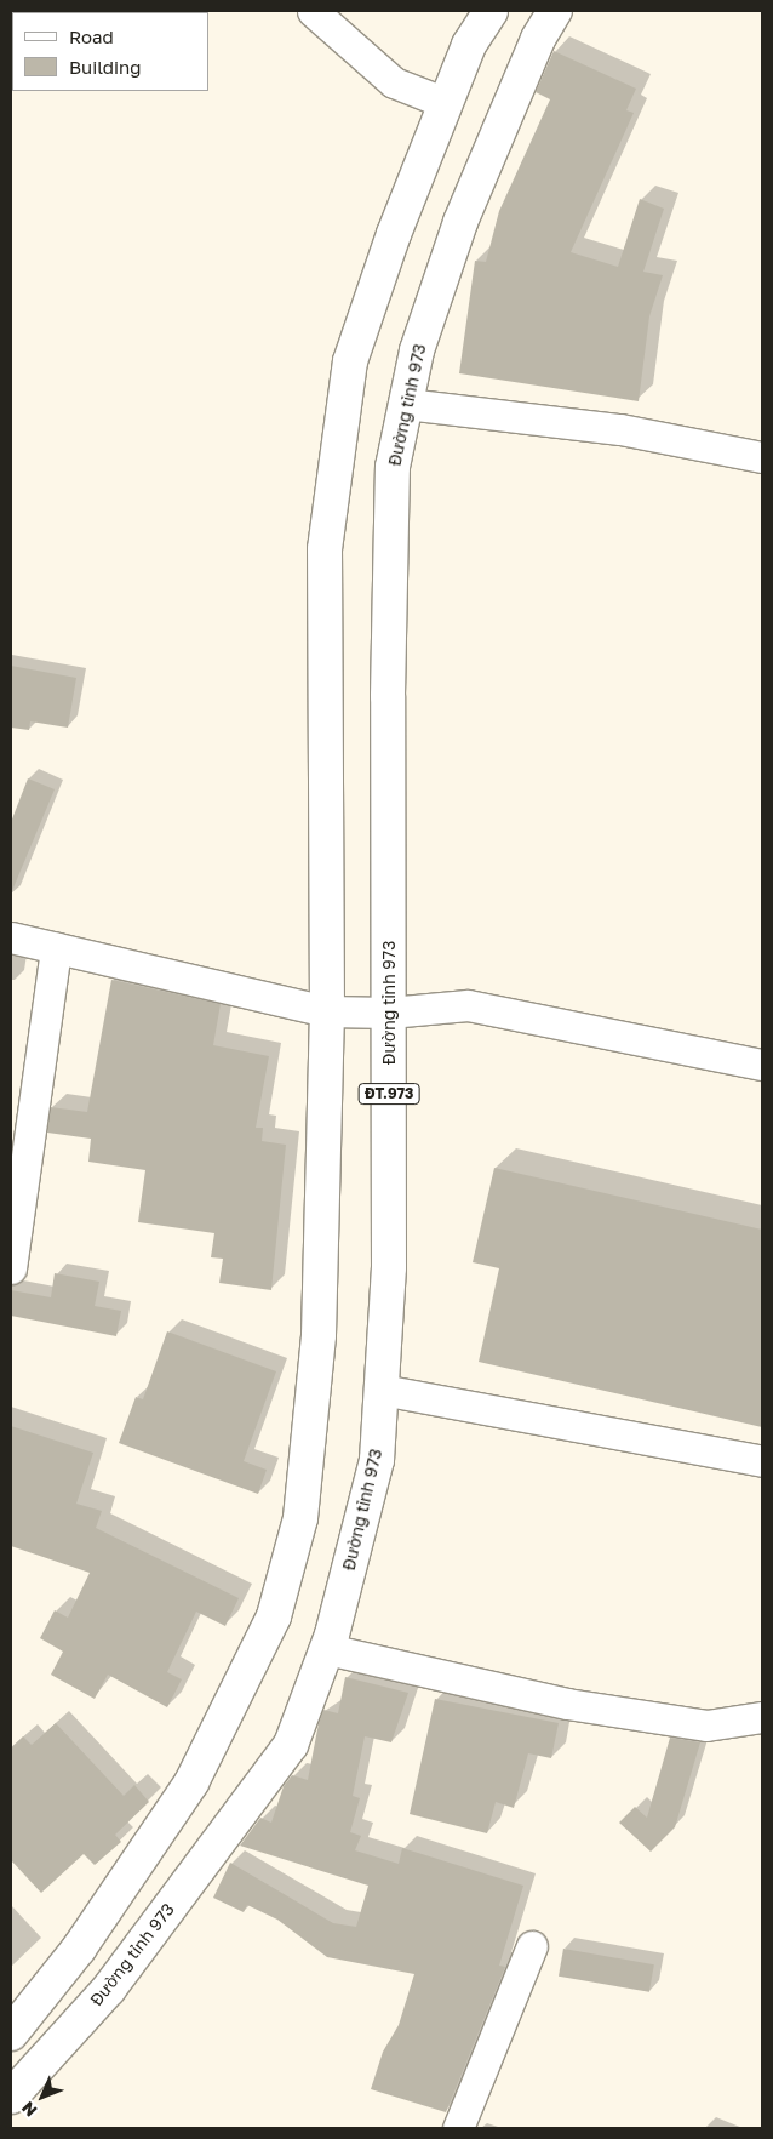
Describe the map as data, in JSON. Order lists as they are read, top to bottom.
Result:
{
  "streets": {
    "main road": ["Đường tỉnh 973", "ĐT.973"]
  },
  "legend": ["Road", "Building"],
  "north": "bottom left"
}
